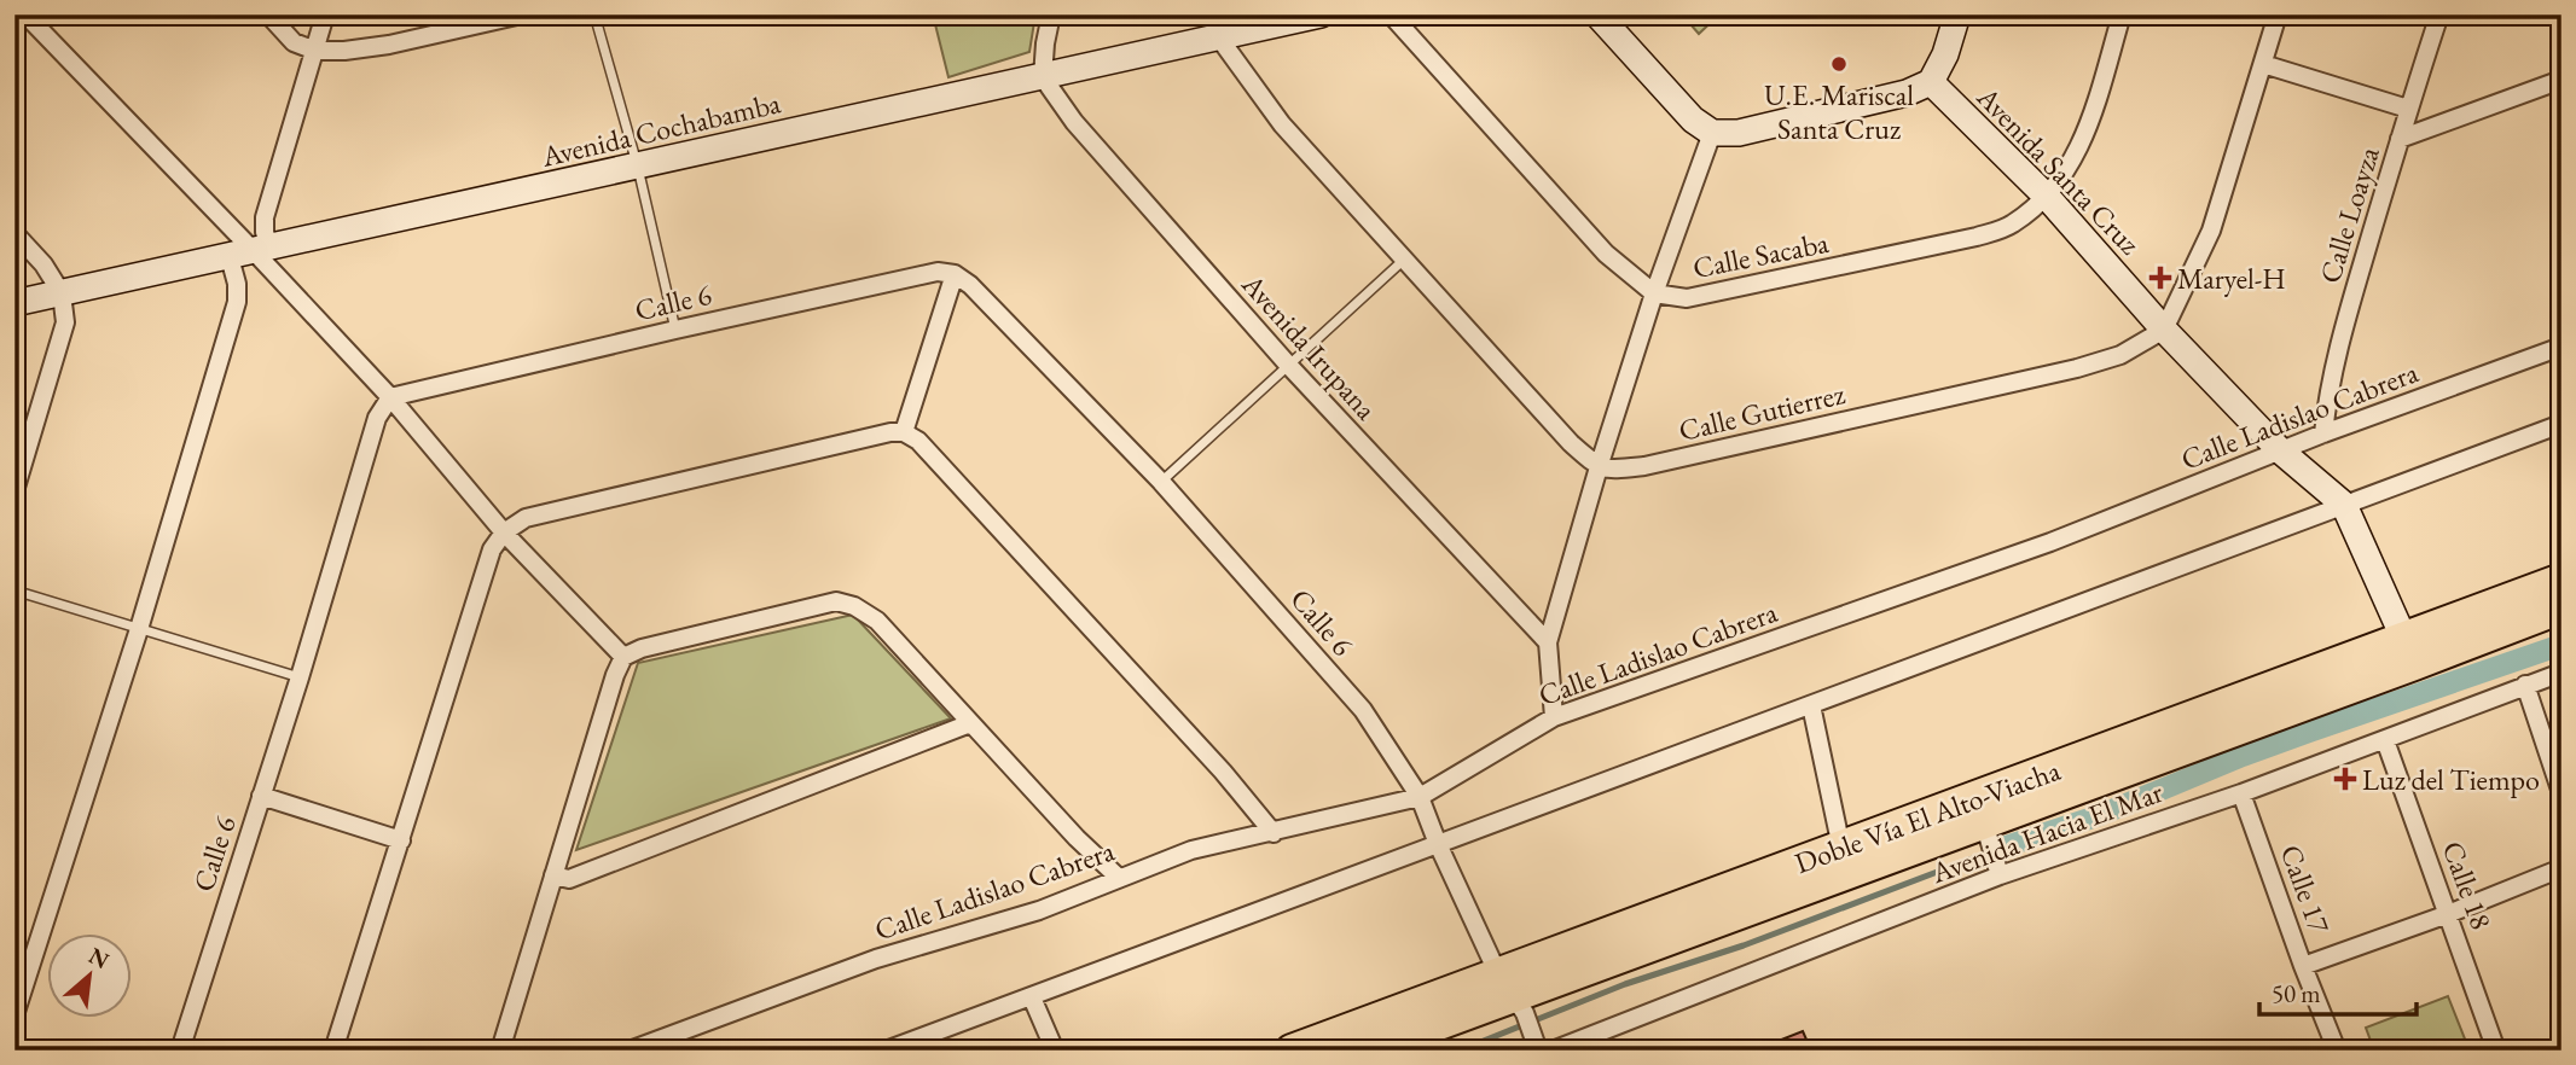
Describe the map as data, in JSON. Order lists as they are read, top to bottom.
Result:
{
  "streets": {
    "highway": ["Doble Vía El Alto-Viacha"],
    "street": [
      "Avenida Cochabamba",
      "Avenida Santa Cruz",
      "Calle Loayza",
      "Calle Sacaba",
      "Calle 6",
      "Avenida Irupana",
      "Calle Gutierrez",
      "Calle Ladislao Cabrera",
      "Avenida Hacia El Mar",
      "Calle 18",
      "Calle 17"
    ]
  },
  "crossings": [
    ["Avenida Cochabamba", "Avenida Irupana"],
    ["Avenida Santa Cruz", "Calle Sacaba"],
    ["Avenida Santa Cruz", "Calle Gutierrez"],
    ["Avenida Santa Cruz", "Calle Ladislao Cabrera"],
    ["Calle Loayza", "Calle Ladislao Cabrera"],
    ["Calle 6", "Calle Ladislao Cabrera"],
    ["Calle 6", "Doble Vía El Alto-Viacha"],
    ["Avenida Hacia El Mar", "Calle 18"],
    ["Avenida Hacia El Mar", "Calle 17"]
  ],
  "places": {
    "other": ["U.E. Mariscal Santa Cruz"],
    "health": ["Maryel-H", "Luz del Tiempo"]
  },
  "scale_bar": "50 m",
  "north": "top right"
}
